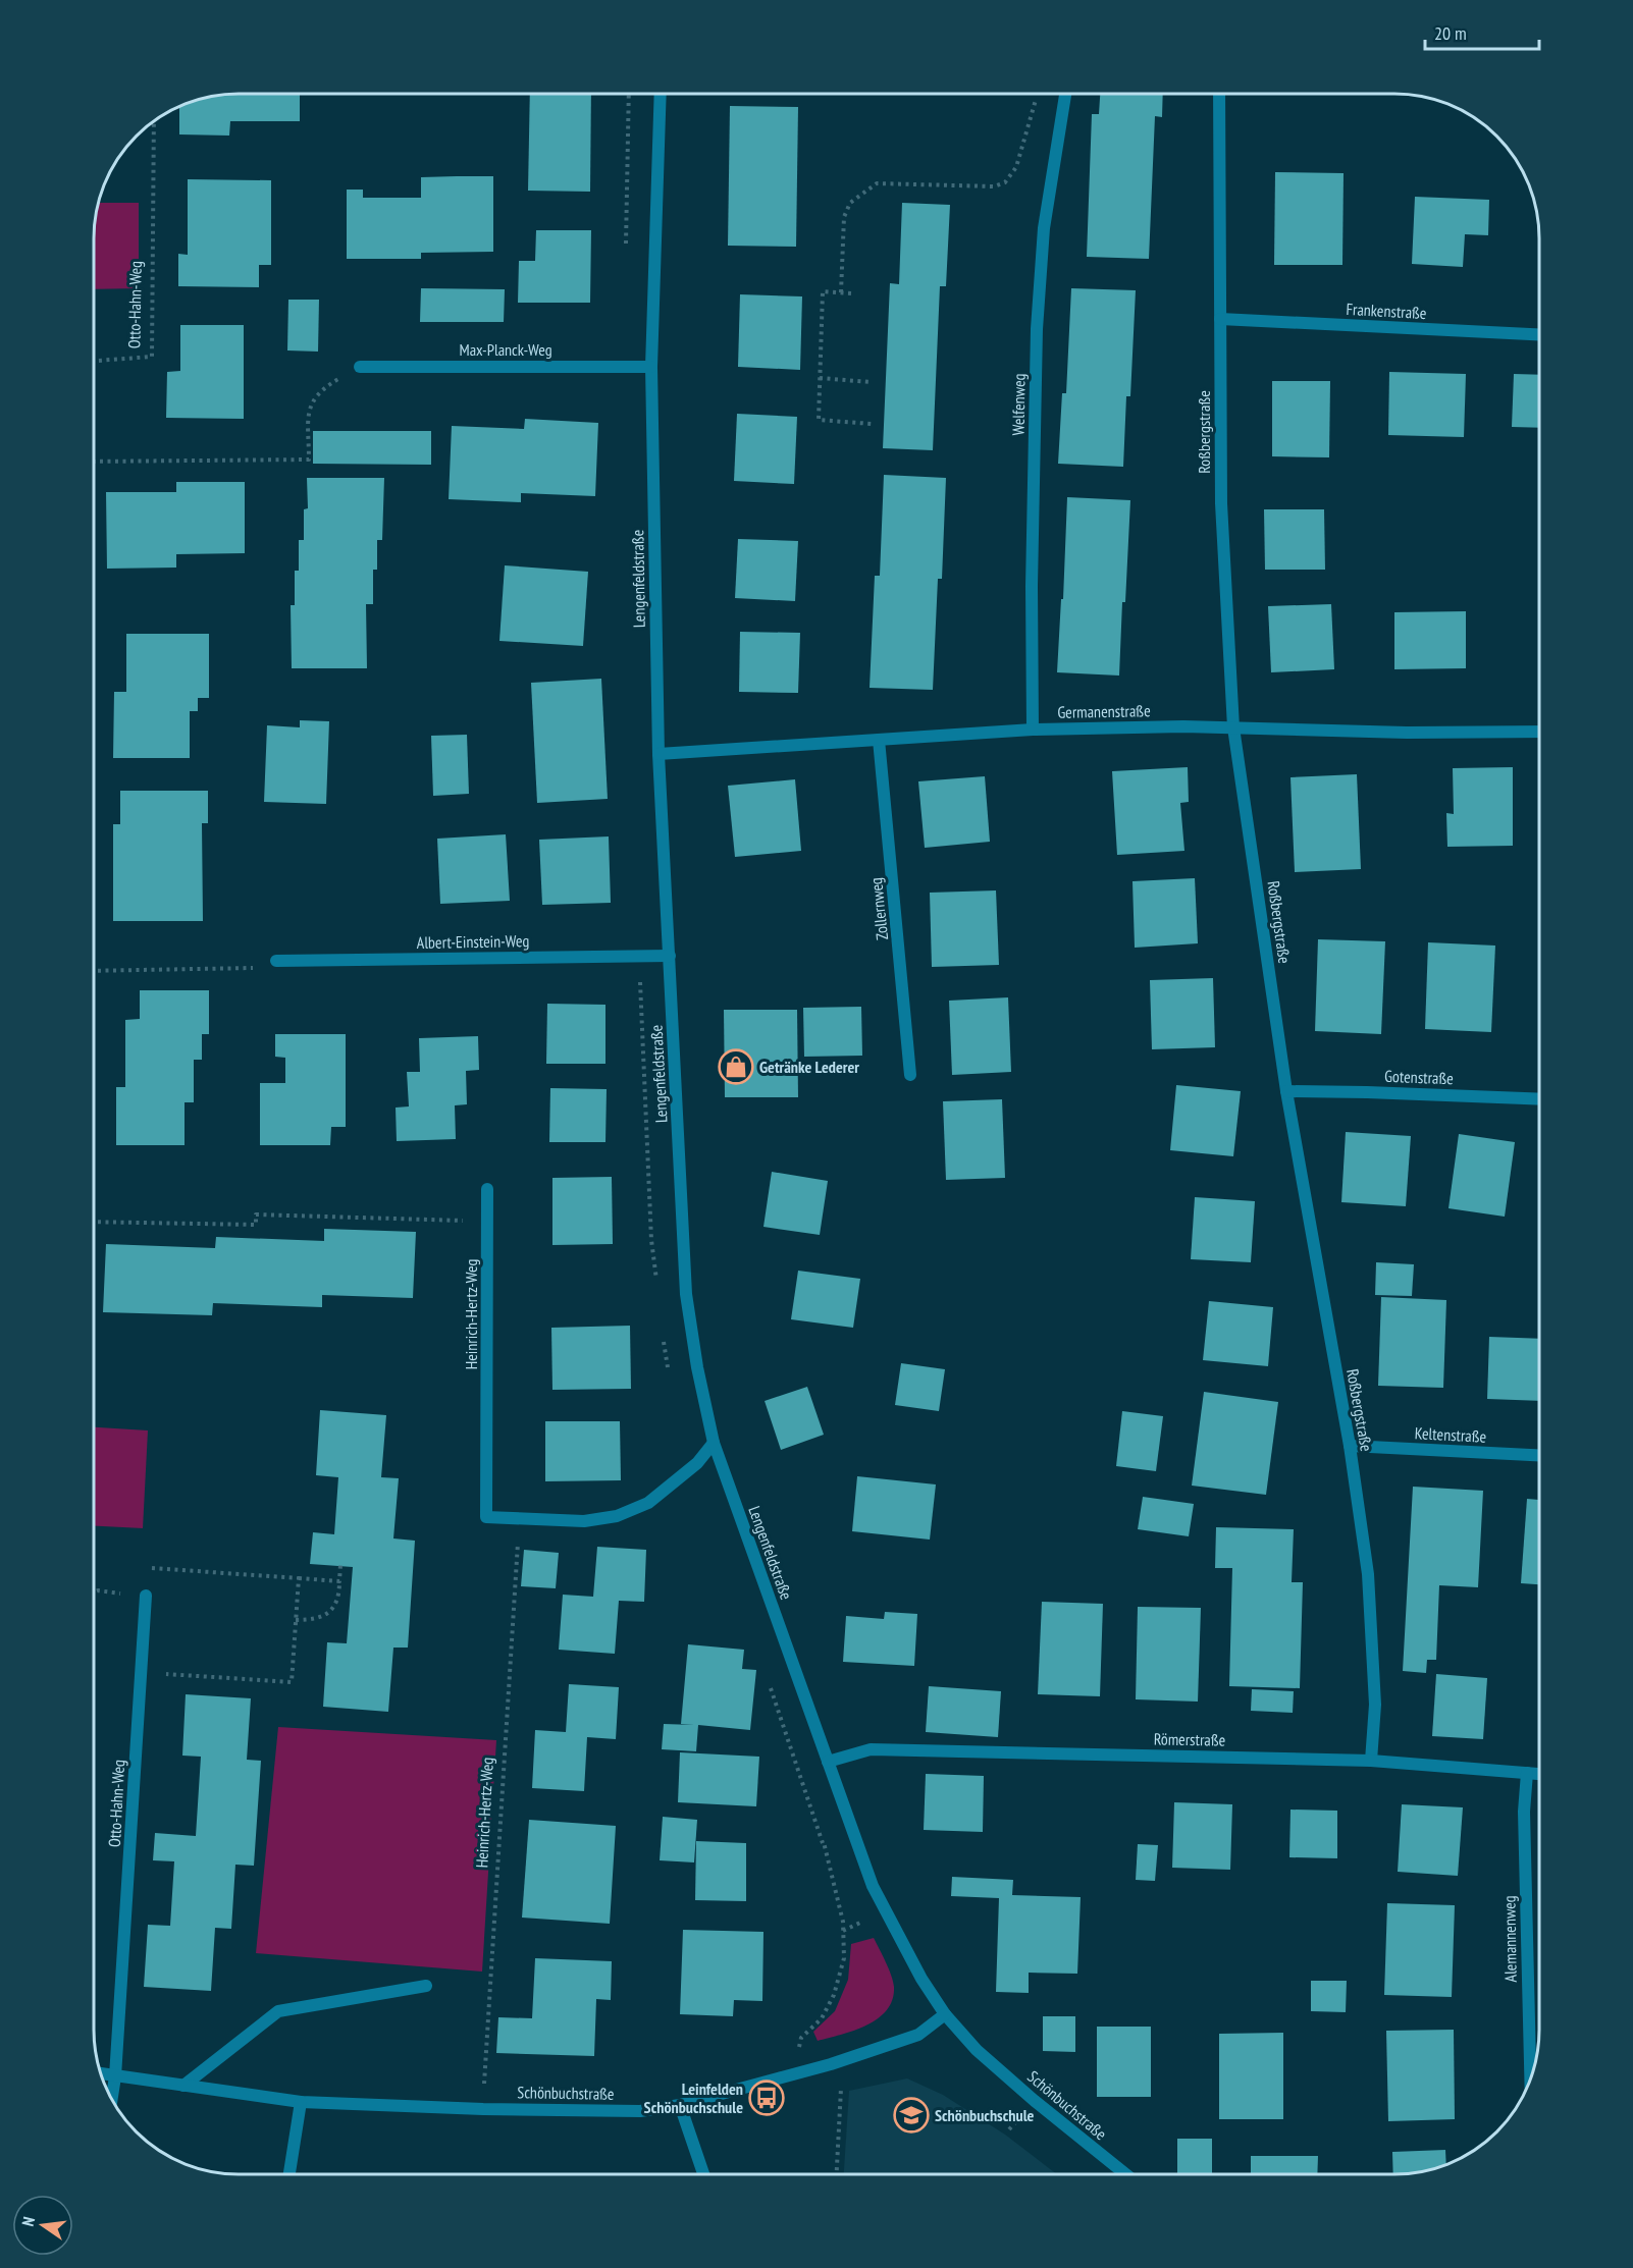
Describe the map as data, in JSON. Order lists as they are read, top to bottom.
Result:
{
  "streets": {
    "street": [
      "Otto-Hahn-Weg",
      "Frankenstraße",
      "Max-Planck-Weg",
      "Welfenweg",
      "Roßbergstraße",
      "Lengenfeldstraße",
      "Germanenstraße",
      "Zollernweg",
      "Albert-Einstein-Weg",
      "Gotenstraße",
      "Heinrich-Hertz-Weg",
      "Keltenstraße",
      "Römerstraße",
      "Alemannenweg",
      "Schönbuchstraße"
    ]
  },
  "crossings": [
    ["Otto-Hahn-Weg", "Schönbuchstraße"],
    ["Frankenstraße", "Roßbergstraße"],
    ["Max-Planck-Weg", "Lengenfeldstraße"],
    ["Welfenweg", "Germanenstraße"],
    ["Roßbergstraße", "Germanenstraße"],
    ["Roßbergstraße", "Gotenstraße"],
    ["Roßbergstraße", "Keltenstraße"],
    ["Roßbergstraße", "Römerstraße"],
    ["Lengenfeldstraße", "Germanenstraße"],
    ["Lengenfeldstraße", "Albert-Einstein-Weg"],
    ["Lengenfeldstraße", "Heinrich-Hertz-Weg"],
    ["Lengenfeldstraße", "Römerstraße"],
    ["Lengenfeldstraße", "Schönbuchstraße"],
    ["Germanenstraße", "Zollernweg"],
    ["Heinrich-Hertz-Weg", "Schönbuchstraße"],
    ["Römerstraße", "Alemannenweg"]
  ],
  "places": {
    "shop": ["Getränke Lederer"],
    "bus stop": ["Leinfelden Schönbuchschule"],
    "school or university": ["Schönbuchschule"]
  },
  "scale_bar": "20 m",
  "north": "left"
}
